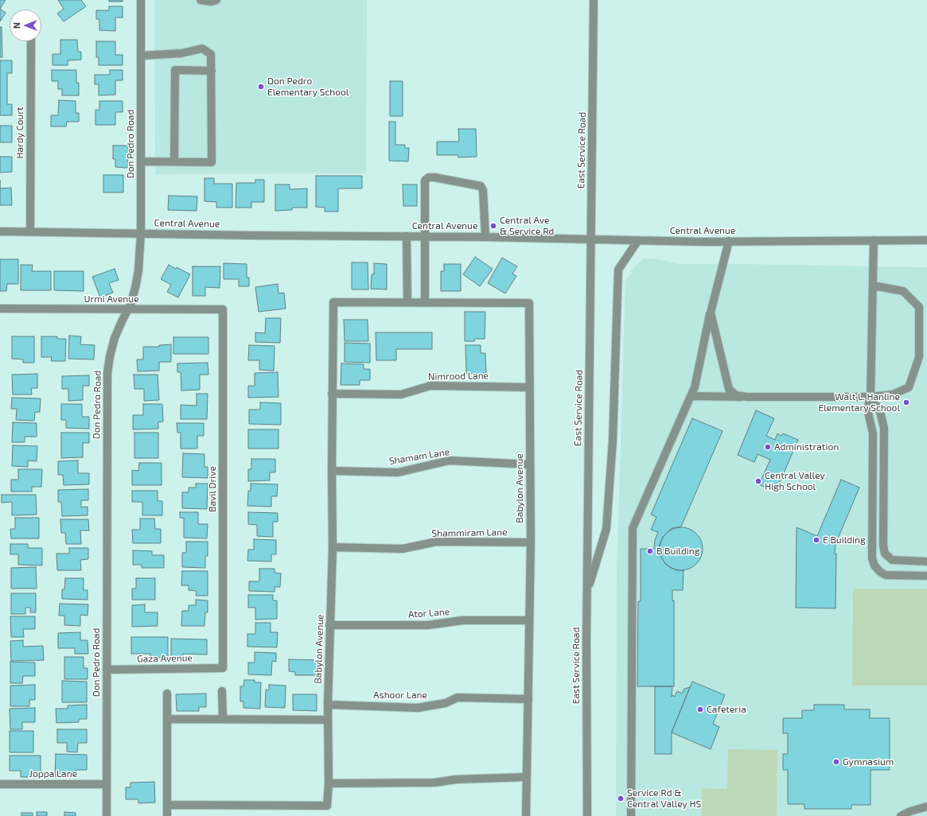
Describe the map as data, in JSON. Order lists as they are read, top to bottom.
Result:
{
  "streets": {
    "street": [
      "Hardy Court",
      "Don Pedro Road",
      "East Service Road",
      "Central Avenue",
      "Urmi Avenue",
      "Nimrood Lane",
      "Shamam Lane",
      "Babylon Avenue",
      "Bavil Drive",
      "Shammiram Lane",
      "Ator Lane",
      "Gaza Avenue",
      "Ashoor Lane",
      "Joppa Lane"
    ]
  },
  "crossings": [
    ["Hardy Court", "Central Avenue"],
    ["Don Pedro Road", "Central Avenue"],
    ["Don Pedro Road", "Urmi Avenue"],
    ["Don Pedro Road", "Gaza Avenue"],
    ["Don Pedro Road", "Joppa Lane"],
    ["East Service Road", "Central Avenue"],
    ["Urmi Avenue", "Bavil Drive"],
    ["Nimrood Lane", "Babylon Avenue"],
    ["Shamam Lane", "Babylon Avenue"],
    ["Babylon Avenue", "Shammiram Lane"],
    ["Babylon Avenue", "Ator Lane"],
    ["Babylon Avenue", "Ashoor Lane"],
    ["Bavil Drive", "Gaza Avenue"]
  ],
  "places": [
    "Don Pedro Elementary School",
    "Central Ave & Service Rd",
    "Walt L. Hanline Elementary School",
    "Administration",
    "Central Valley High School",
    "E Building",
    "B Building",
    "Cafeteria",
    "Gymnasium",
    "Service Rd & Central Valley HS"
  ],
  "north": "left"
}
